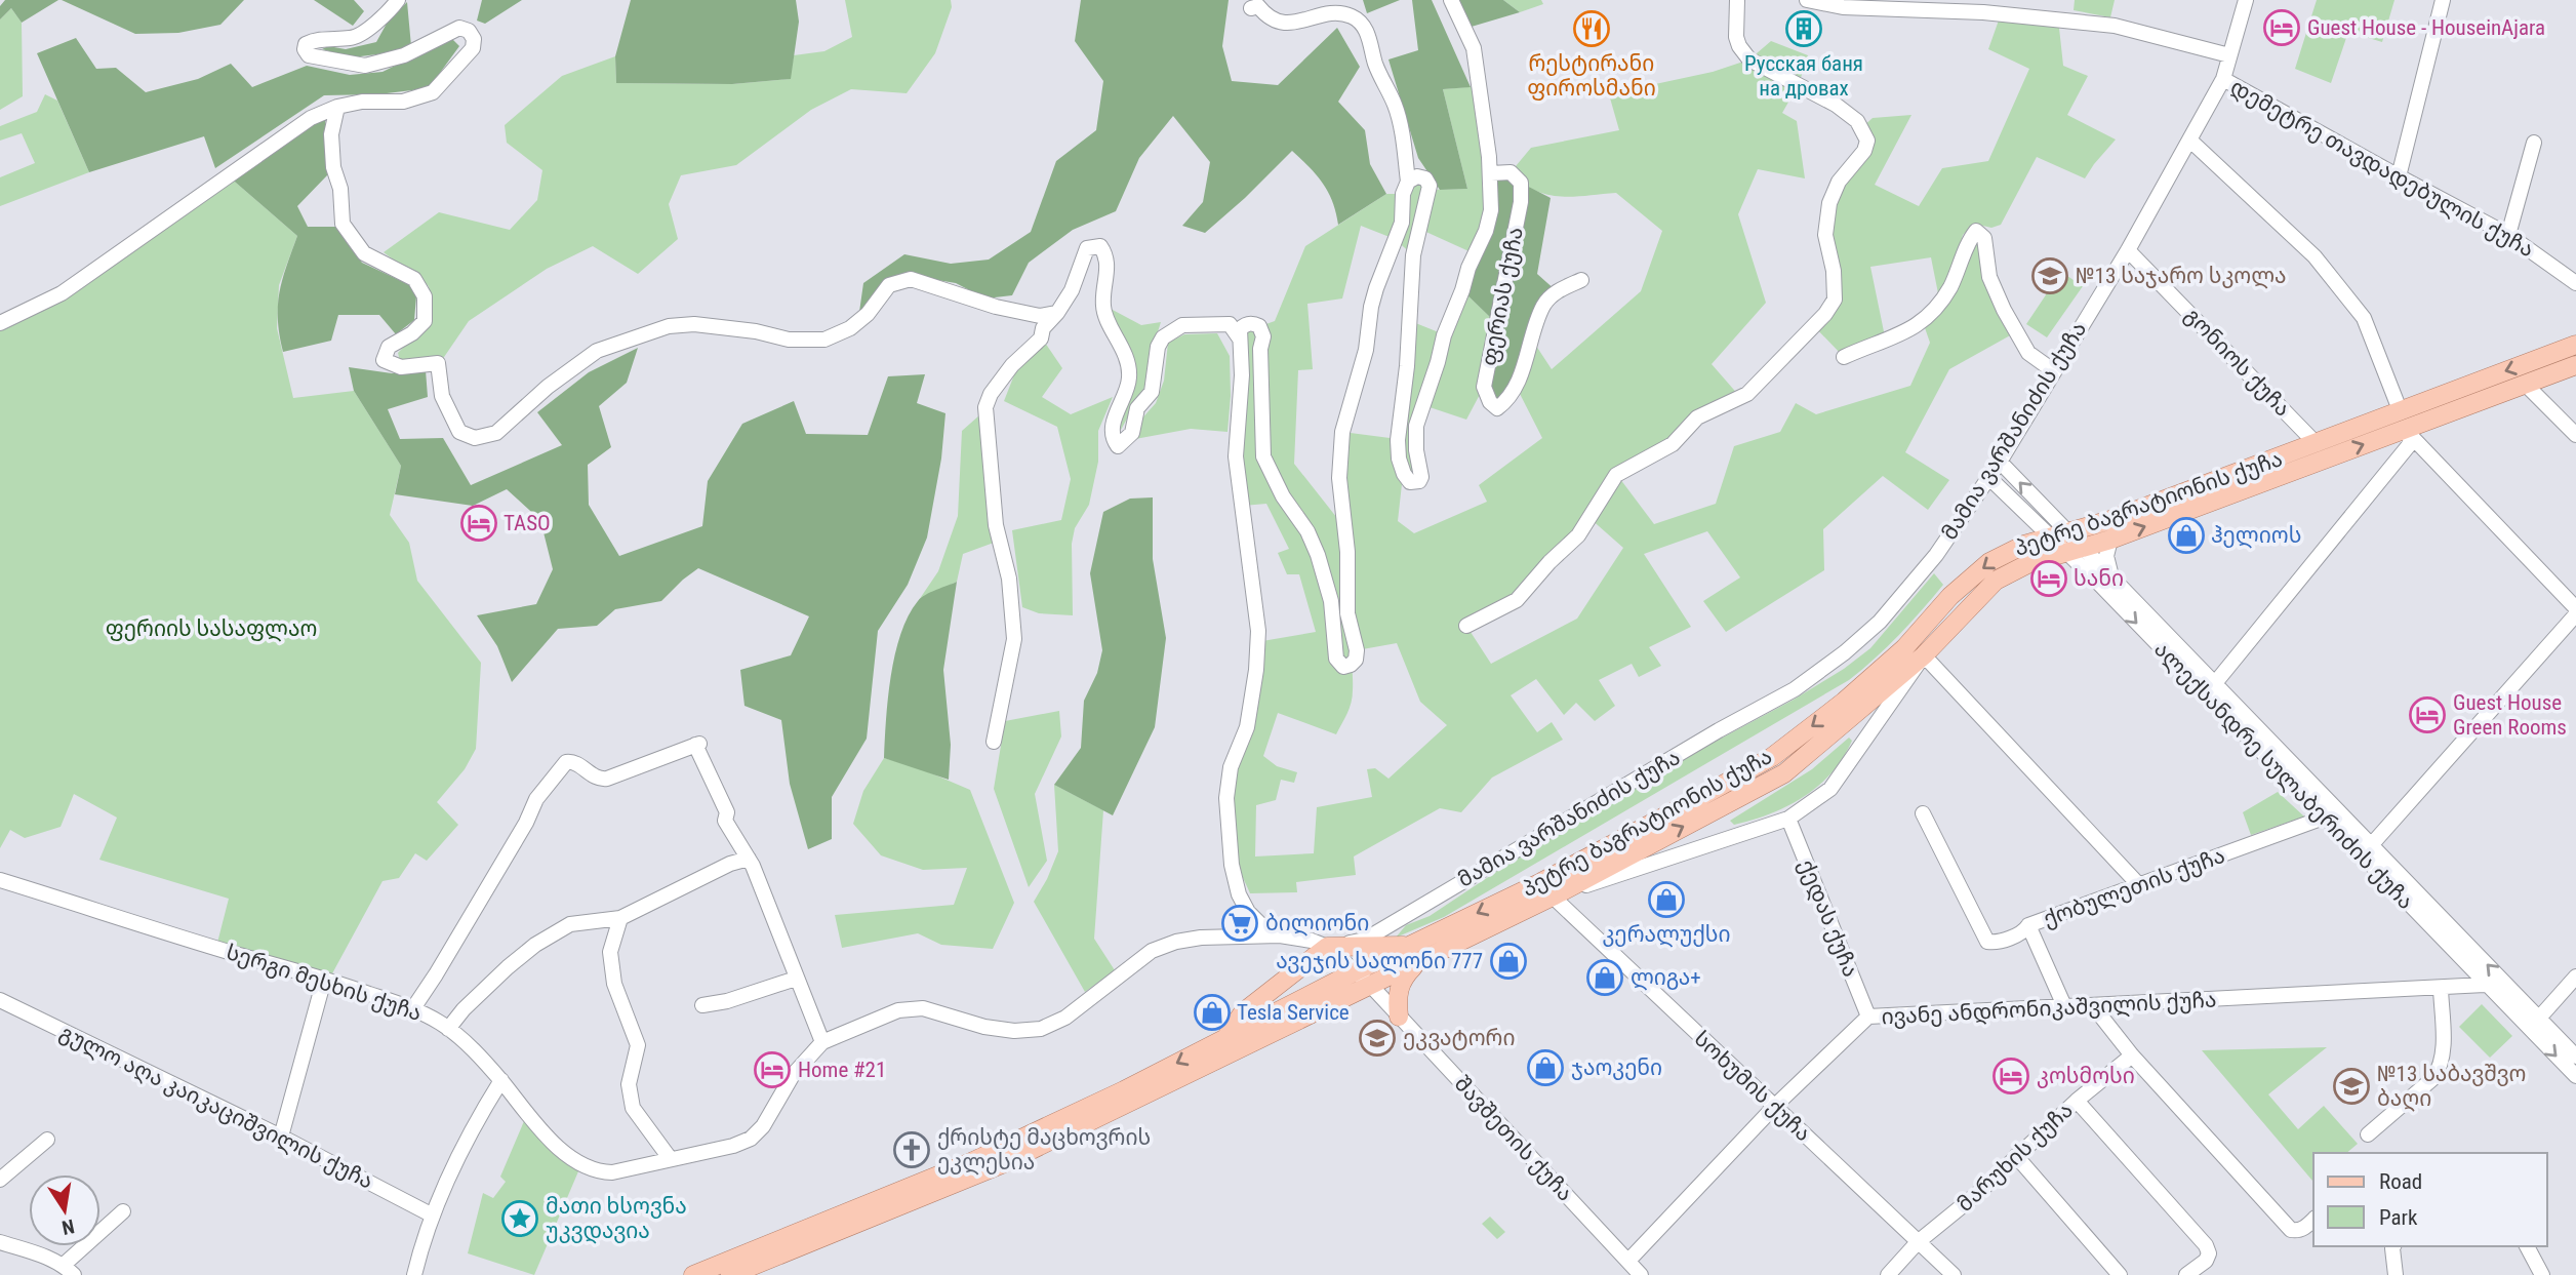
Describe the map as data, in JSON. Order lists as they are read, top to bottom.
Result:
{
  "streets": {
    "main road": ["პეტრე ბაგრატიონის ქუჩა"],
    "street": [
      "დემეტრე თავდადებულის ქუჩა",
      "ფერიას ქუჩა",
      "გონიოს ქუჩა",
      "მამია ვარშანიძის ქუჩა",
      "ალექსანდრე სულაბერიძის ქუჩა",
      "ქობულეთის ქუჩა",
      "ქედას ქუჩა",
      "სერგი მესხის ქუჩა",
      "ივანე ანდრონიკაშვილის ქუჩა",
      "სოხუმის ქუჩა",
      "გულო აღა კაიკაციშვილის ქუჩა",
      "შავშეთის ქუჩა",
      "მარუხის ქუჩა"
    ]
  },
  "crossings": [
    ["დემეტრე თავდადებულის ქუჩა", "მამია ვარშანიძის ქუჩა"],
    ["გონიოს ქუჩა", "მამია ვარშანიძის ქუჩა"],
    ["გონიოს ქუჩა", "პეტრე ბაგრატიონის ქუჩა"],
    ["მამია ვარშანიძის ქუჩა", "ალექსანდრე სულაბერიძის ქუჩა"],
    ["მამია ვარშანიძის ქუჩა", "სერგი მესხის ქუჩა"],
    ["პეტრე ბაგრატიონის ქუჩა", "ალექსანდრე სულაბერიძის ქუჩა"],
    ["პეტრე ბაგრატიონის ქუჩა", "ქედას ქუჩა"],
    ["პეტრე ბაგრატიონის ქუჩა", "სერგი მესხის ქუჩა"],
    ["პეტრე ბაგრატიონის ქუჩა", "სოხუმის ქუჩა"],
    ["პეტრე ბაგრატიონის ქუჩა", "შავშეთის ქუჩა"],
    ["ალექსანდრე სულაბერიძის ქუჩა", "ქობულეთის ქუჩა"],
    ["ალექსანდრე სულაბერიძის ქუჩა", "ივანე ანდრონიკაშვილის ქუჩა"],
    ["ქობულეთის ქუჩა", "ივანე ანდრონიკაშვილის ქუჩა"],
    ["ქედას ქუჩა", "ივანე ანდრონიკაშვილის ქუჩა"],
    ["სერგი მესხის ქუჩა", "შავშეთის ქუჩა"],
    ["ივანე ანდრონიკაშვილის ქუჩა", "სოხუმის ქუჩა"],
    ["ივანე ანდრონიკაშვილის ქუჩა", "შავშეთის ქუჩა"],
    ["სოხუმის ქუჩა", "მარუხის ქუჩა"]
  ],
  "parks": ["ფერიის სასაფლაო"],
  "places": {
    "hotel": [
      "Guest House - HouseinAjara",
      "TASO",
      "სანი",
      "Guest House Green Rooms",
      "Home #21",
      "კოსმოსი"
    ],
    "restaurant": ["რესტირანი ფიროსმანი"],
    "building": ["Русская баня на дровах"],
    "school or university": ["№13 საჯარო სკოლა", "ეკვატორი", "№13 საბავშვო ბაღი"],
    "shop": [
      "ჰელიოს",
      "კერალუქსი",
      "ავეჯის სალონი 777",
      "ლიგა+",
      "Tesla Service",
      "ჯაოკენი"
    ],
    "supermarket": ["ბილიონი"],
    "church": ["ქრისტე მაცხოვრის ეკლესია"],
    "place": ["მათი ხსოვნა უკვდავია"]
  },
  "legend": ["Road", "Park"],
  "north": "bottom"
}
